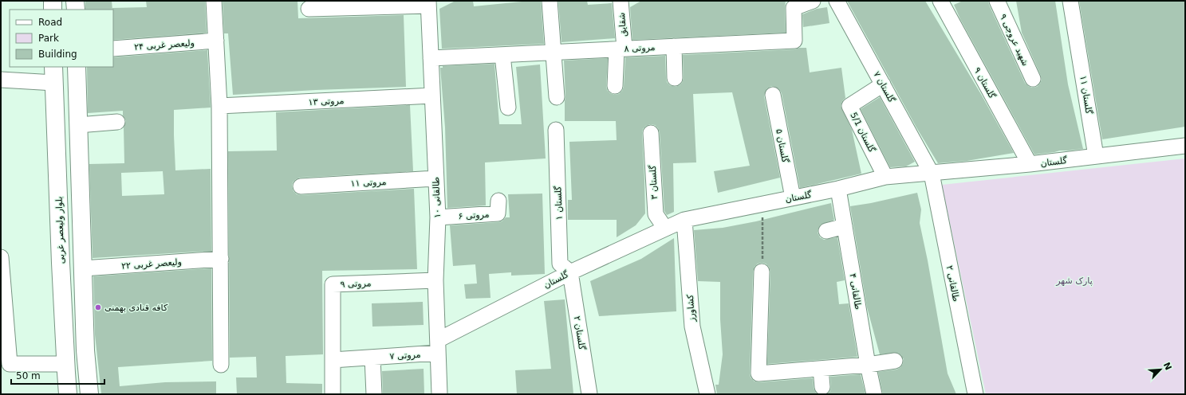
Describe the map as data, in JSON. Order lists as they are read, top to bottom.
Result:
{
  "streets": {
    "street": [
      "شقایق",
      "شهید عروجی ۹",
      "ولیعصر غربی ۲۴",
      "مروتی ۸",
      "گلستان ۹",
      "گلستان ۷",
      "گلستان ۱۱",
      "مروتی ۱۳",
      "گلستان 5/1",
      "گلستان ۵",
      "گلستان",
      "مروتی ۱۱",
      "گلستان ۳",
      "طالقانی ۱۰",
      "گلستان ۱",
      "مروتی ۶",
      "بلوار ولیعصر غربی",
      "ولیعصر غربی ۲۲",
      "مروتی ۹",
      "طالقانی ۲",
      "طالقانی ۴",
      "کشاورز",
      "گلستان ۲",
      "مروتی ۷"
    ]
  },
  "crossings": [
    ["شقایق", "مروتی ۸"],
    ["مروتی ۸", "طالقانی ۱۰"],
    ["گلستان ۹", "گلستان"],
    ["گلستان ۷", "گلستان 5/1"],
    ["گلستان ۷", "گلستان"],
    ["گلستان ۷", "طالقانی ۲"],
    ["گلستان ۱۱", "گلستان"],
    ["مروتی ۱۳", "طالقانی ۱۰"],
    ["گلستان 5/1", "گلستان"],
    ["گلستان ۵", "گلستان"],
    ["گلستان", "گلستان ۳"],
    ["گلستان", "طالقانی ۱۰"],
    ["گلستان", "گلستان ۱"],
    ["گلستان", "طالقانی ۲"],
    ["گلستان", "طالقانی ۴"],
    ["گلستان", "کشاورز"],
    ["گلستان", "گلستان ۲"],
    ["گلستان", "مروتی ۷"],
    ["مروتی ۱۱", "طالقانی ۱۰"],
    ["طالقانی ۱۰", "مروتی ۶"],
    ["طالقانی ۱۰", "مروتی ۹"],
    ["طالقانی ۱۰", "مروتی ۷"],
    ["گلستان ۱", "گلستان ۲"],
    ["مروتی ۹", "مروتی ۷"]
  ],
  "parks": ["پارک شهر"],
  "places": ["کافه قنادی بهمنی"],
  "legend": ["Road", "Park", "Building"],
  "scale_bar": "50 m",
  "north": "top right"
}
